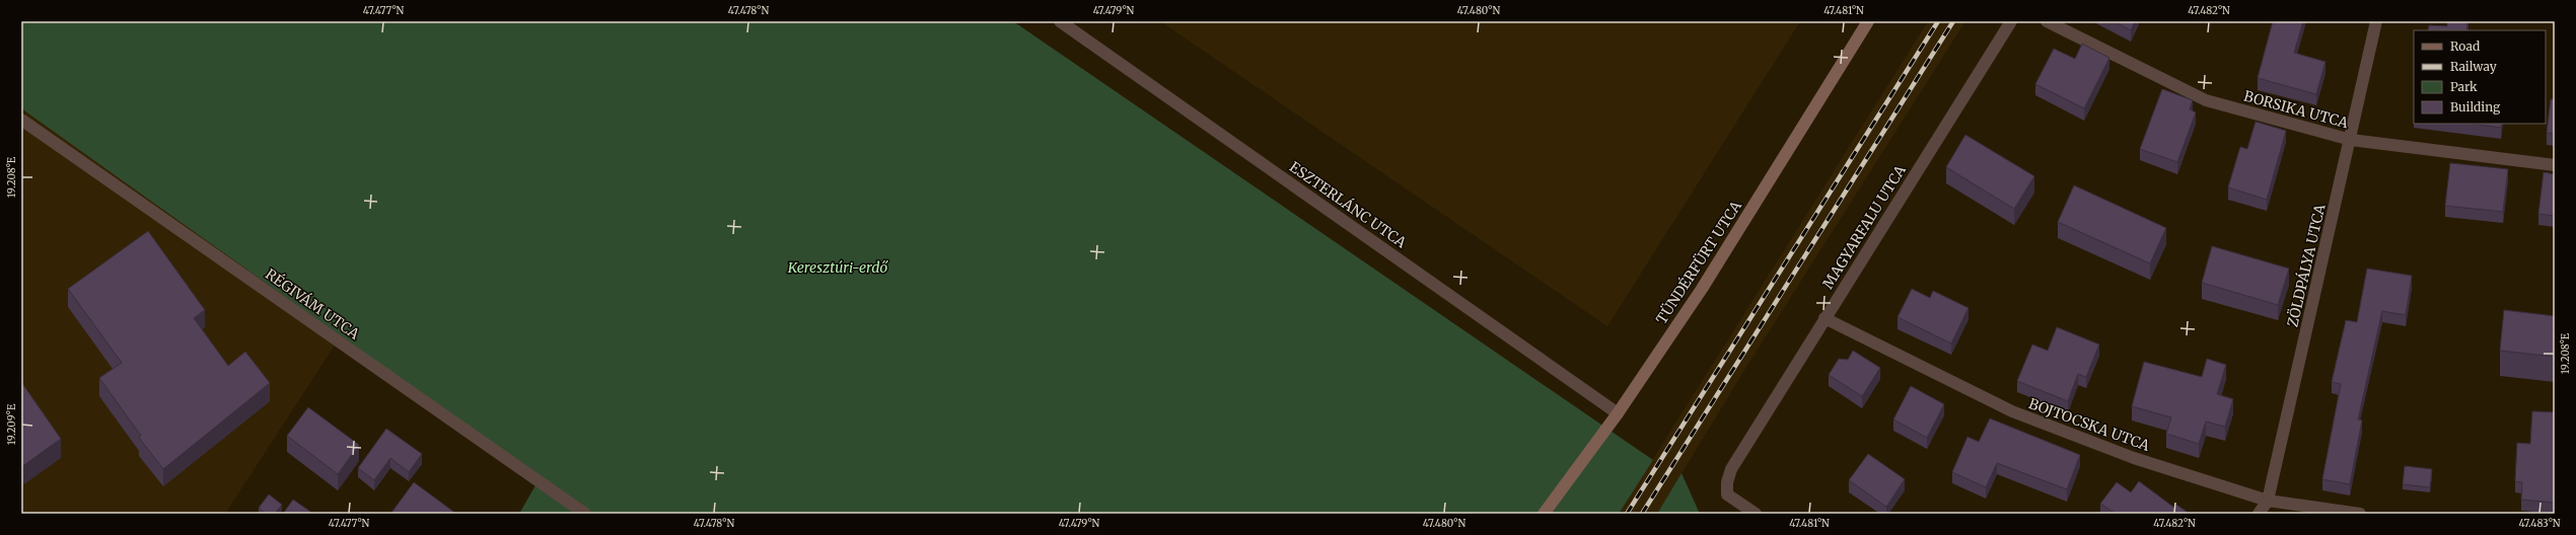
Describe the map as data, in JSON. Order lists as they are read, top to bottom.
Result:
{
  "streets": {
    "street": [
      "BORSIKA UTCA",
      "ESZTERLÁNC UTCA",
      "MAGYARFALU UTCA",
      "TÜNDÉRFÜRT UTCA",
      "ZÖLDPÁLYA UTCA",
      "RÉGIVÁM UTCA",
      "BOJTOCSKA UTCA"
    ]
  },
  "crossings": [
    ["BORSIKA UTCA", "ZÖLDPÁLYA UTCA"],
    ["ESZTERLÁNC UTCA", "TÜNDÉRFÜRT UTCA"],
    ["MAGYARFALU UTCA", "BOJTOCSKA UTCA"],
    ["ZÖLDPÁLYA UTCA", "BOJTOCSKA UTCA"]
  ],
  "parks": ["Keresztúri-erdő"],
  "legend": [
    "Road",
    "Railway",
    "Park",
    "Building"
  ],
  "coordinates": [
    "47.477°N",
    "47.478°N",
    "47.479°N",
    "47.480°N",
    "47.481°N",
    "47.482°N",
    "19.208°E",
    "19.209°E",
    "47.483°N"
  ]
}
